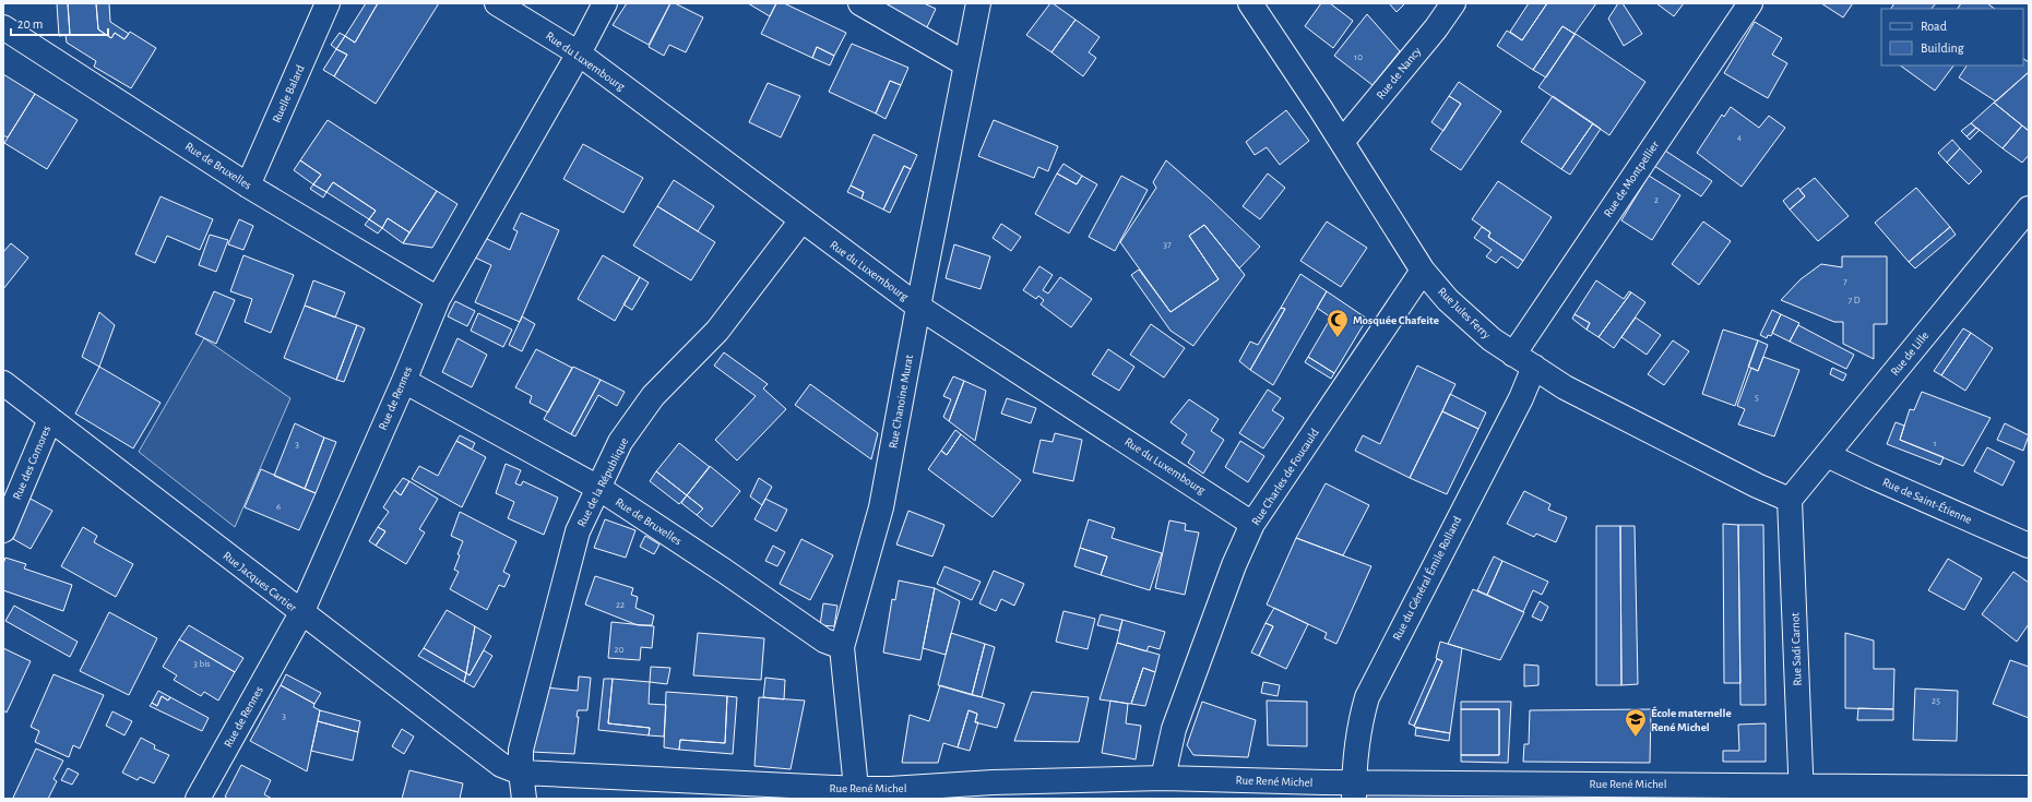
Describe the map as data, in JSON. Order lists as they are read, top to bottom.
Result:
{
  "streets": {
    "street": [
      "Rue du Luxembourg",
      "Rue de Nancy",
      "Ruelle Balard",
      "Rue de Bruxelles",
      "Rue de Montpellier",
      "Rue Jules Ferry",
      "Rue de Lille",
      "Rue de Rennes",
      "Rue Chanoine Murat",
      "Rue des Comores",
      "Rue Charles de Foucauld",
      "Rue de la République",
      "Rue de Saint-Étienne",
      "Rue du Général Émile Rolland",
      "Rue Jacques Cartier",
      "Rue Sadi Carnot",
      "Rue René Michel"
    ]
  },
  "crossings": [
    ["Rue du Luxembourg", "Rue de Rennes"],
    ["Rue du Luxembourg", "Rue Chanoine Murat"],
    ["Rue du Luxembourg", "Rue Charles de Foucauld"],
    ["Rue du Luxembourg", "Rue de la République"],
    ["Rue de Nancy", "Rue Jules Ferry"],
    ["Ruelle Balard", "Rue de Bruxelles"],
    ["Rue de Bruxelles", "Rue de Rennes"],
    ["Rue de Bruxelles", "Rue Chanoine Murat"],
    ["Rue de Bruxelles", "Rue de la République"],
    ["Rue de Montpellier", "Rue Jules Ferry"],
    ["Rue Jules Ferry", "Rue de Lille"],
    ["Rue Jules Ferry", "Rue Charles de Foucauld"],
    ["Rue Jules Ferry", "Rue du Général Émile Rolland"],
    ["Rue Jules Ferry", "Rue Sadi Carnot"],
    ["Rue de Lille", "Rue de Saint-Étienne"],
    ["Rue de Lille", "Rue Sadi Carnot"],
    ["Rue de Rennes", "Rue Jacques Cartier"],
    ["Rue Chanoine Murat", "Rue René Michel"],
    ["Rue des Comores", "Rue Jacques Cartier"],
    ["Rue Charles de Foucauld", "Rue René Michel"],
    ["Rue de la République", "Rue Jacques Cartier"],
    ["Rue de la République", "Rue René Michel"],
    ["Rue du Général Émile Rolland", "Rue René Michel"],
    ["Rue Jacques Cartier", "Rue René Michel"],
    ["Rue Sadi Carnot", "Rue René Michel"]
  ],
  "places": {
    "mosque": ["Mosquée Chafeite"],
    "school or university": ["École maternelle René Michel"]
  },
  "house_numbers": [
    "10",
    "4",
    "2",
    "37",
    "7",
    "7 D",
    "5",
    "1",
    "3",
    "6",
    "22",
    "20",
    "3 bis",
    "25",
    "3"
  ],
  "legend": ["Road", "Building"],
  "scale_bar": "20 m"
}
